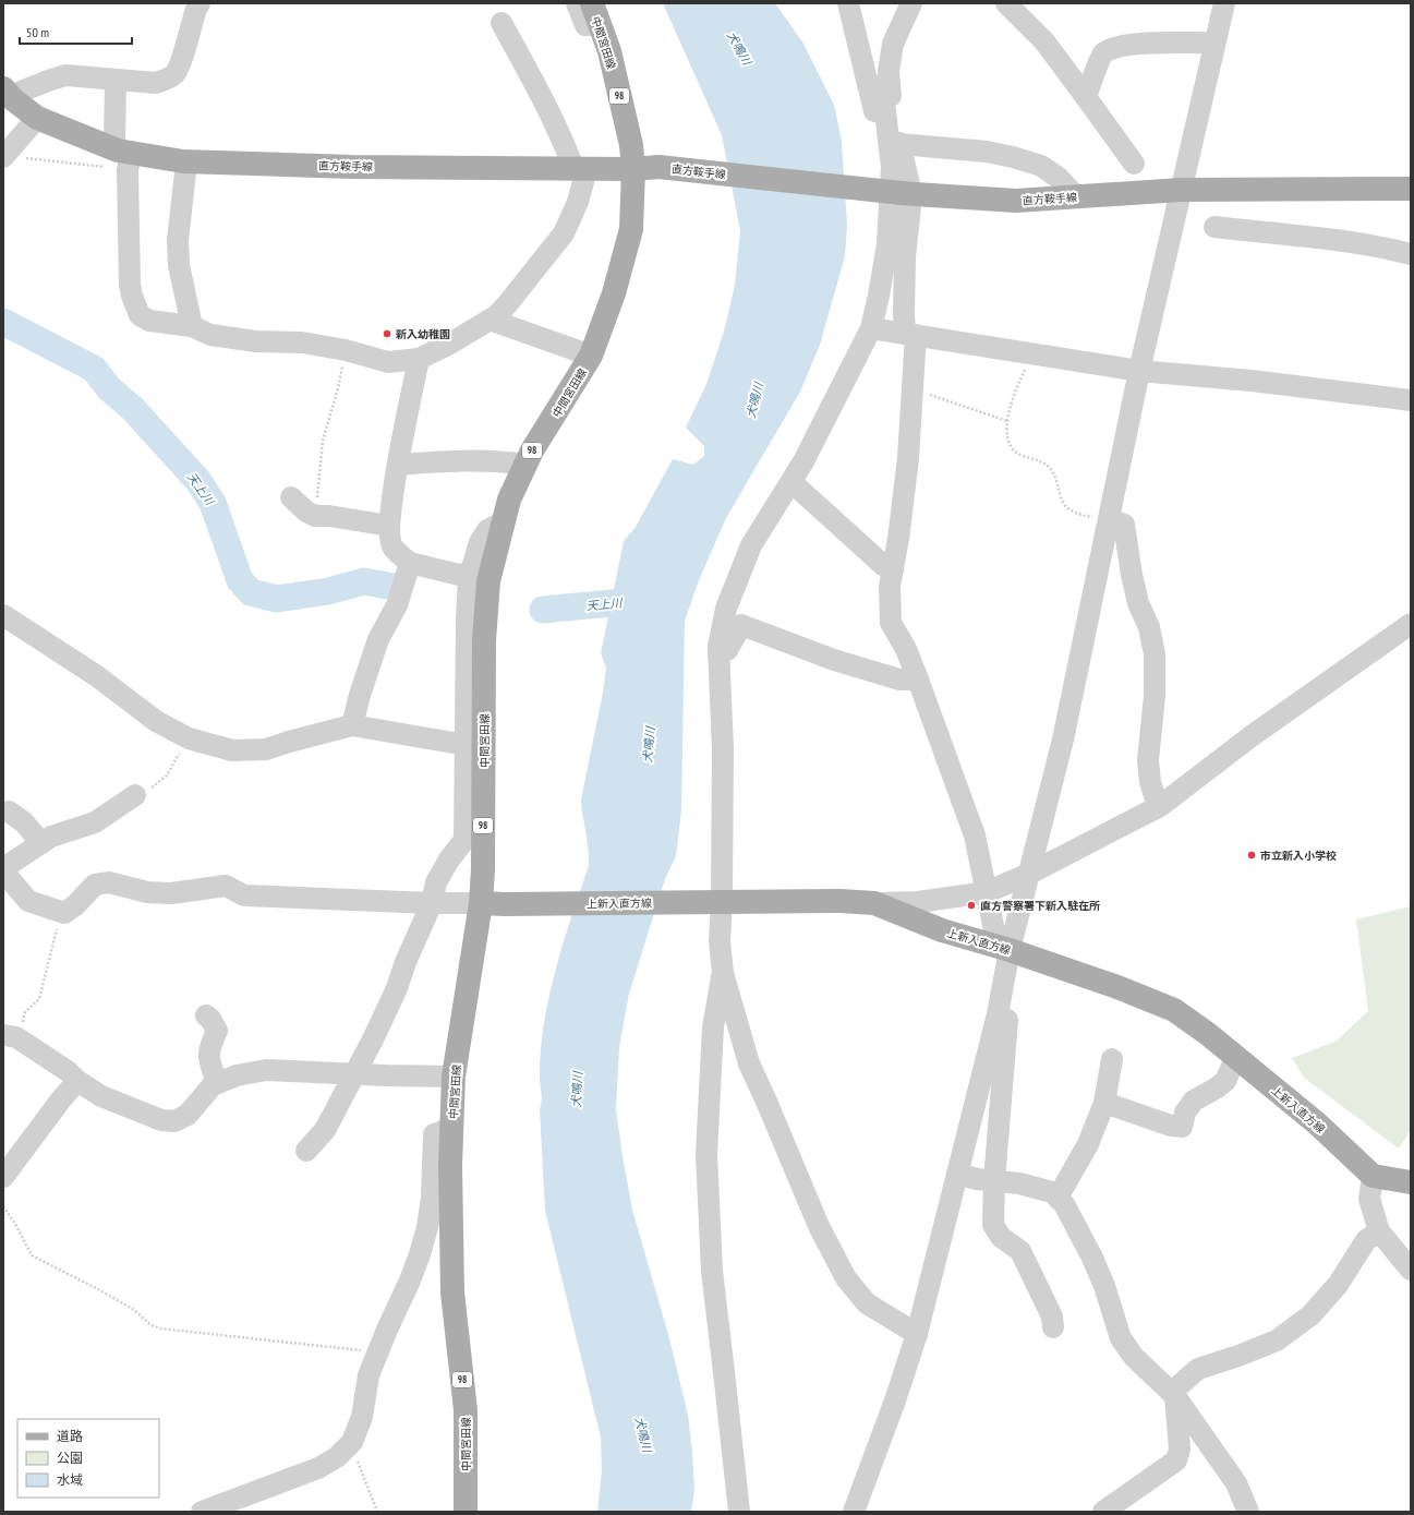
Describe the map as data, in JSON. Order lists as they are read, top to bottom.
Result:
{
  "streets": {
    "main road": [
      "中間宮田線",
      "98",
      "直方鞍手線",
      "上新入直方線"
    ]
  },
  "crossings": [
    ["中間宮田線", "直方鞍手線"],
    ["中間宮田線", "上新入直方線"]
  ],
  "water": ["犬鳴川", "天上川"],
  "places": ["新入幼稚園", "市立新入小学校", "直方警察署下新入駐在所"],
  "legend": ["道路", "公園", "水域"],
  "scale_bar": "50 m"
}
